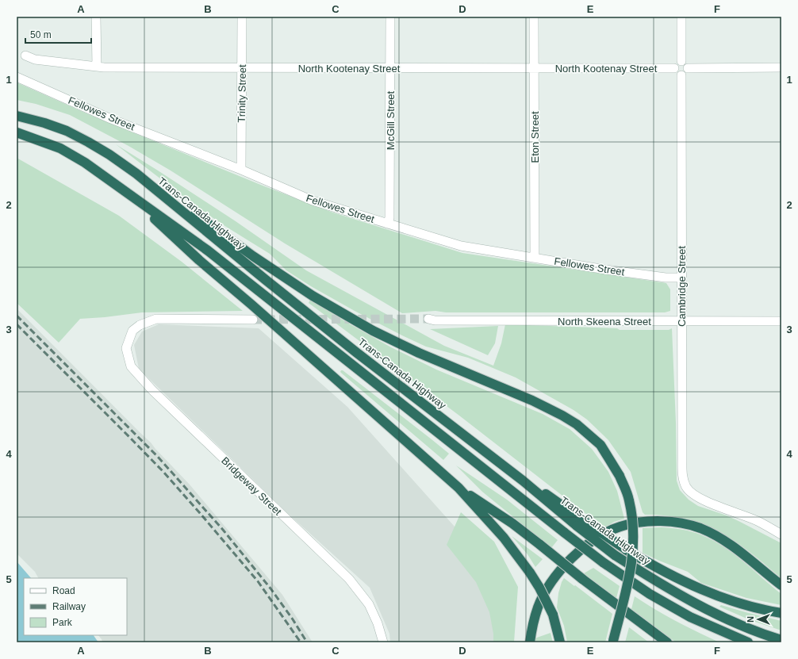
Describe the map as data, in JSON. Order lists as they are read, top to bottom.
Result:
{
  "streets": {
    "highway": ["Trans-Canada Highway"],
    "street": [
      "North Kootenay Street",
      "Trinity Street",
      "Fellowes Street",
      "McGill Street",
      "Eton Street",
      "Cambridge Street",
      "North Skeena Street",
      "Bridgeway Street"
    ]
  },
  "crossings": [
    ["North Kootenay Street", "Trinity Street"],
    ["North Kootenay Street", "McGill Street"],
    ["North Kootenay Street", "Eton Street"],
    ["North Kootenay Street", "Cambridge Street"],
    ["Trinity Street", "Fellowes Street"],
    ["Fellowes Street", "McGill Street"],
    ["Fellowes Street", "Eton Street"],
    ["Fellowes Street", "Cambridge Street"],
    ["Cambridge Street", "North Skeena Street"]
  ],
  "legend": ["Road", "Railway", "Park"],
  "scale_bar": "50 m",
  "north": "left",
  "grid": {
    "columns": [
      "A",
      "B",
      "C",
      "D",
      "E",
      "F"
    ],
    "rows": [
      "1",
      "2",
      "3",
      "4",
      "5"
    ]
  }
}
